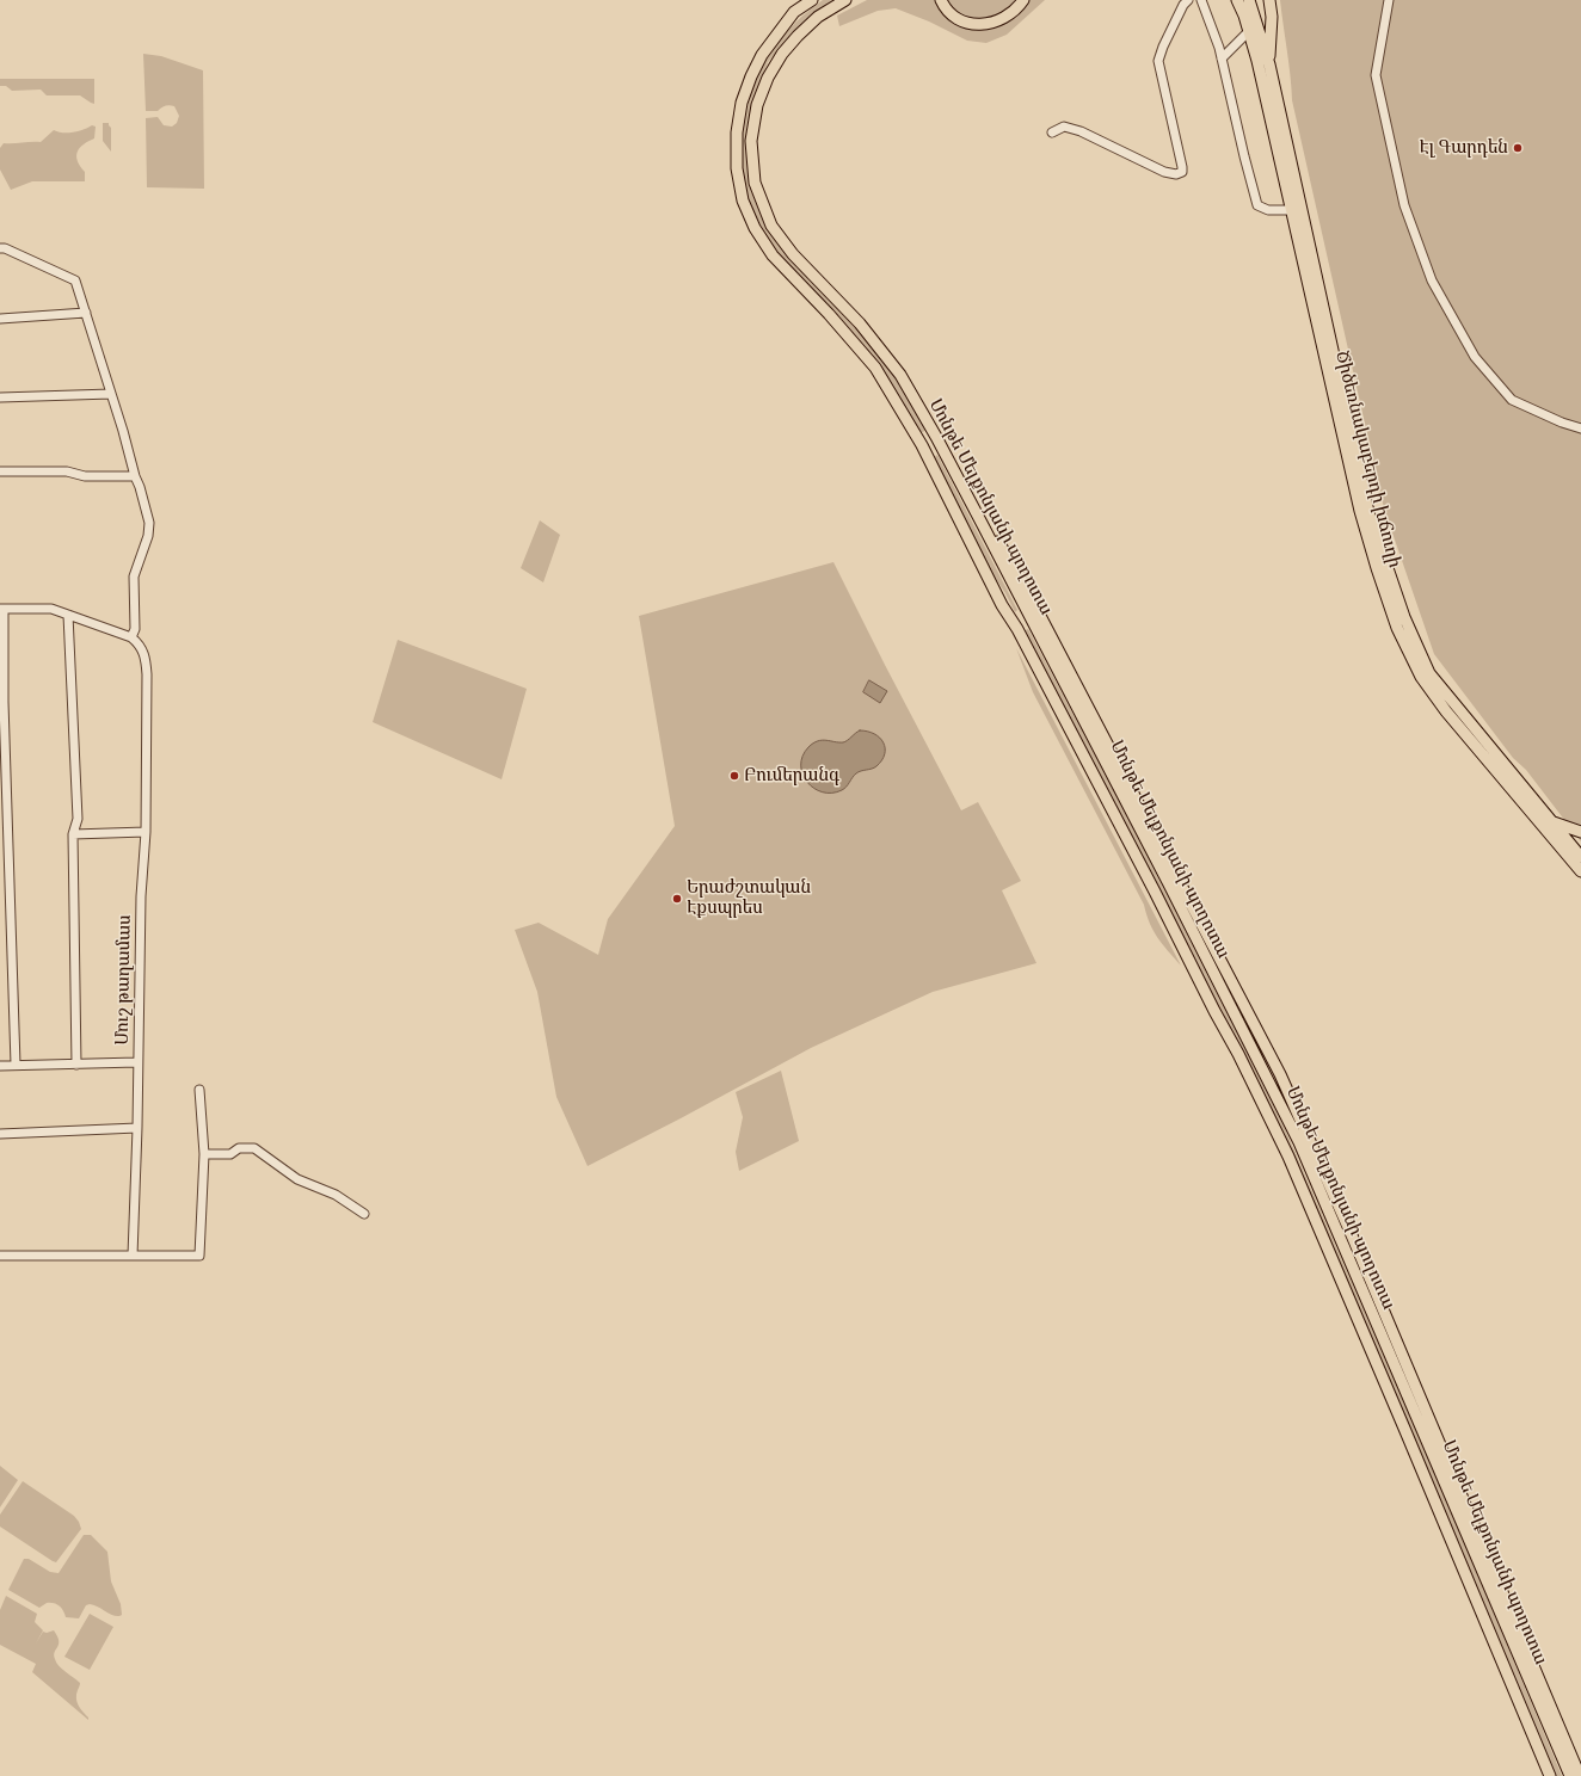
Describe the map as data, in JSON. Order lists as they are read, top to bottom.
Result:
{
  "streets": {
    "main road": ["Ծիծեռնակաբերդի խճուղի", "Մոնթե Մելքոնյանի պողոտա"],
    "street": ["Մուշ թաղամաս"]
  },
  "places": ["Էլ Գարդեն", "Բումերանգ", "Երաժշտական Էքսպրես"]
}
